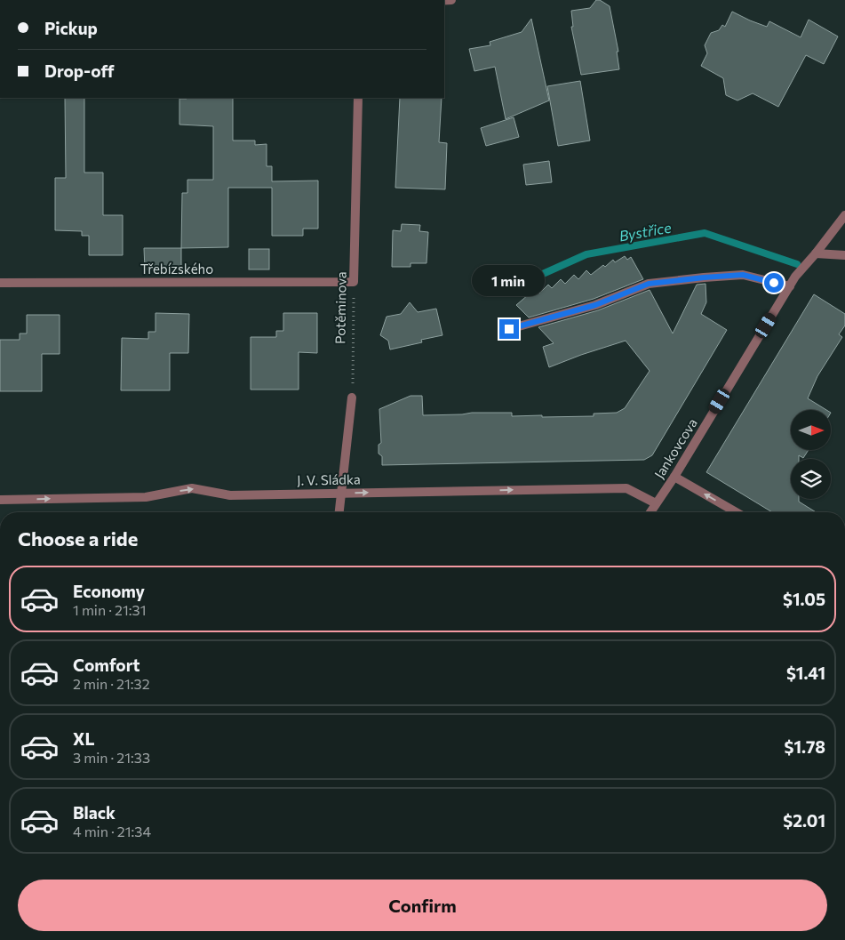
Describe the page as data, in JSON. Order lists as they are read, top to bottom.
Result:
{
  "streets": {
    "street": [
      "Třebízského",
      "Potěminova",
      "Jankovcova",
      "J. V. Sládka"
    ]
  },
  "crossings": [
    ["Třebízského", "Potěminova"],
    ["Jankovcova", "J. V. Sládka"]
  ],
  "one_way": ["J. V. Sládka"],
  "water": ["Bystřice"],
  "north": "right",
  "page": {
    "banner": ["Pickup", "Drop-off"],
    "bubble": "1 min",
    "heading": "Choose a ride",
    "list": [
      {
        "name": "Economy",
        "note": "1 min · 21:31",
        "value": "$1.05"
      },
      {
        "name": "Comfort",
        "note": "2 min · 21:32",
        "value": "$1.41"
      },
      {
        "name": "XL",
        "note": "3 min · 21:33",
        "value": "$1.78"
      },
      {
        "name": "Black",
        "note": "4 min · 21:34",
        "value": "$2.01"
      }
    ],
    "buttons": "Confirm"
  }
}
